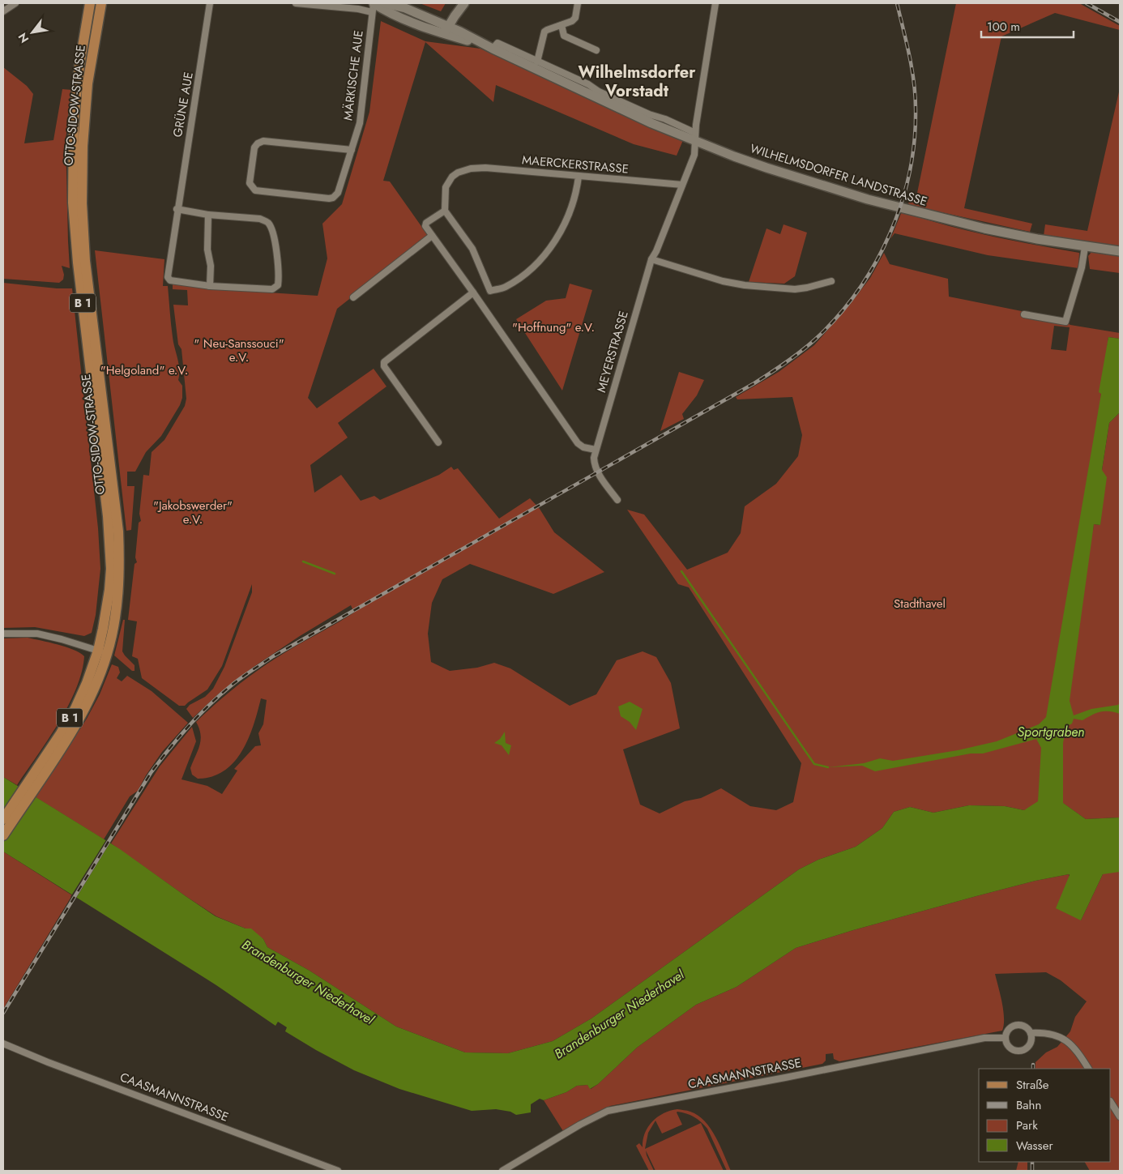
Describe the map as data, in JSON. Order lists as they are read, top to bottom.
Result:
{
  "streets": {
    "main road": ["OTTO-SIDOW-STRASSE", "WILHELMSDORFER LANDSTRASSE", "B 1"],
    "street": [
      "MÄRKISCHE AUE",
      "GRÜNE AUE",
      "MAERCKERSTRASSE",
      "MEYERSTRASSE",
      "CAASMANNSTRASSE"
    ]
  },
  "crossings": [
    ["MAERCKERSTRASSE", "MEYERSTRASSE"],
    ["WILHELMSDORFER LANDSTRASSE", "MEYERSTRASSE"]
  ],
  "districts": ["Wilhelmsdorfer Vorstadt"],
  "water": ["Sportgraben", "Brandenburger Niederhavel"],
  "parks": [
    "\"Hoffnung\" e.V.",
    "\" Neu-Sanssouci\" e.V.",
    "\"Helgoland\" e.V.",
    "\"Jakobswerder\" e.V.",
    "Stadthavel"
  ],
  "legend": [
    "Straße",
    "Bahn",
    "Park",
    "Wasser"
  ],
  "scale_bar": "100 m",
  "north": "bottom left"
}
